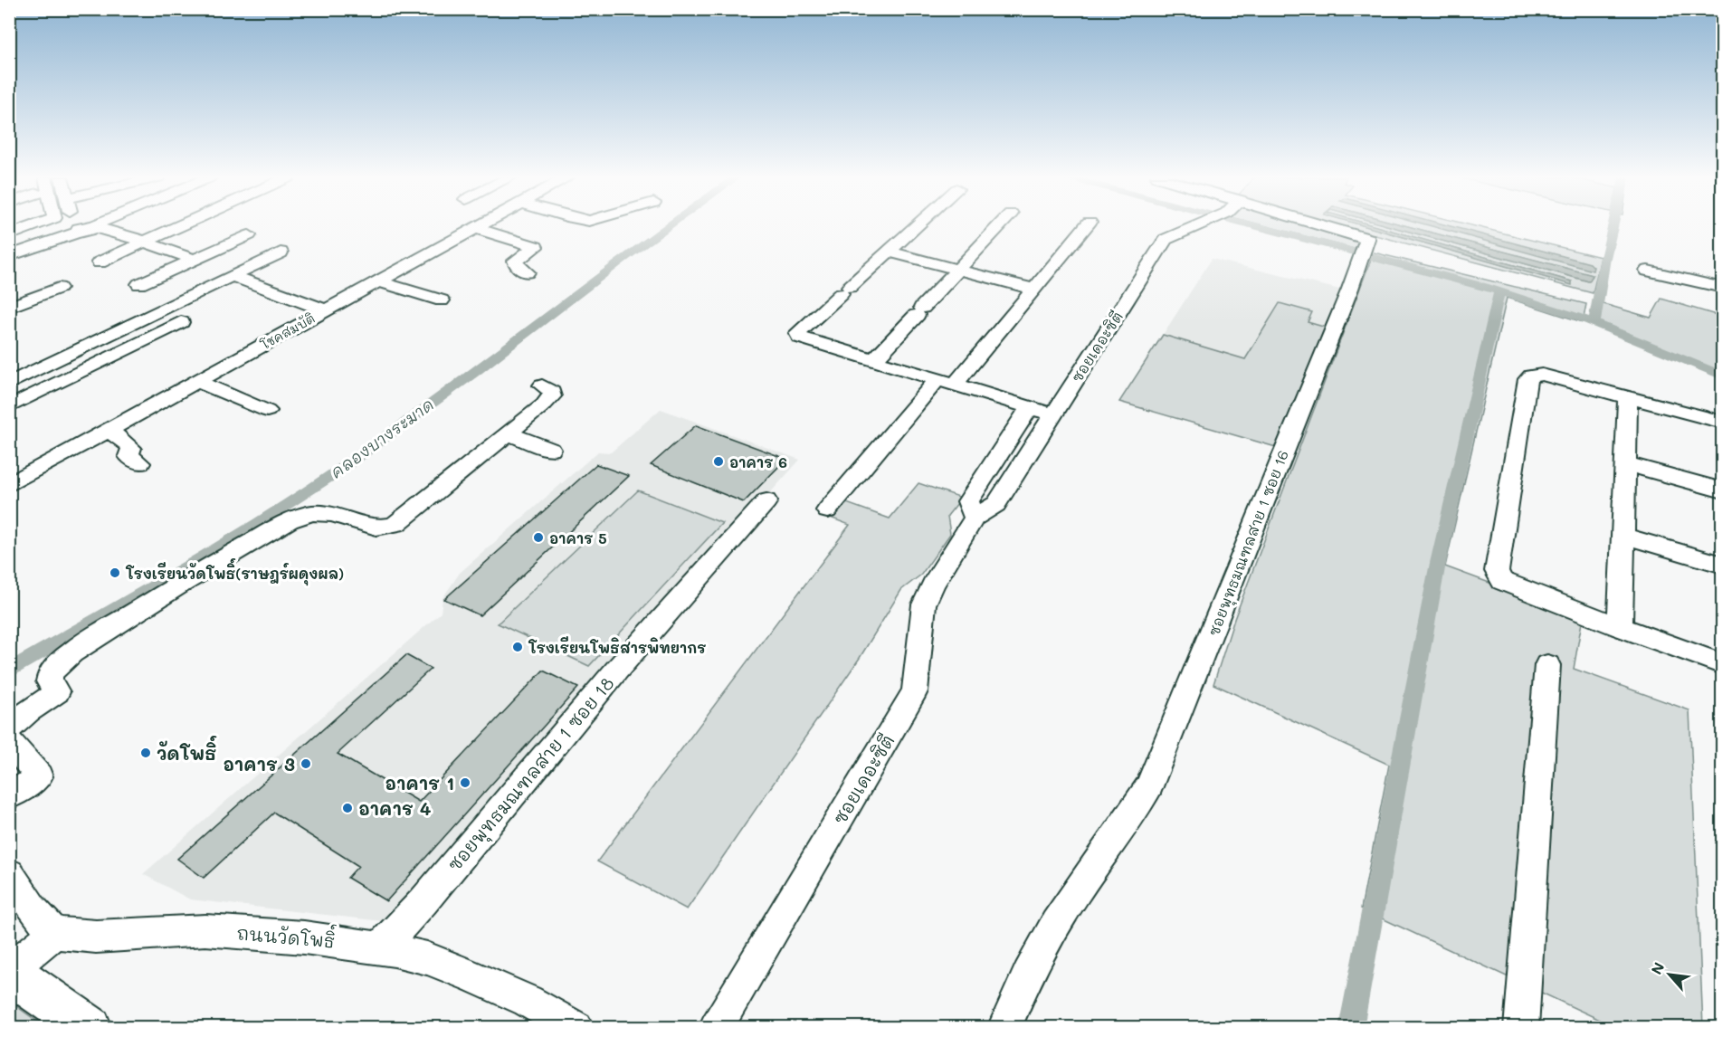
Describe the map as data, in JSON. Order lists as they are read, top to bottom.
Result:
{
  "streets": {
    "street": [
      "โชคสมบัติ",
      "ซอยเดอะซิตี",
      "ซอยพุทธมณฑลสาย 1 ซอย 16",
      "ซอยพุทธมณฑลสาย 1 ซอย 18",
      "ถนนวัดโพธิ์"
    ]
  },
  "crossings": [
    ["ซอยพุทธมณฑลสาย 1 ซอย 18", "ถนนวัดโพธิ์"]
  ],
  "water": ["คลองบางระมาด"],
  "places": [
    "อาคาร 6",
    "อาคาร 5",
    "โรงเรียนวัดโพธิ์(ราษฎร์ผดุงผล)",
    "โรงเรียนโพธิสารพิทยากร",
    "วัดโพธิ์",
    "อาคาร 3",
    "อาคาร 1",
    "อาคาร 4"
  ],
  "north": "top left"
}
